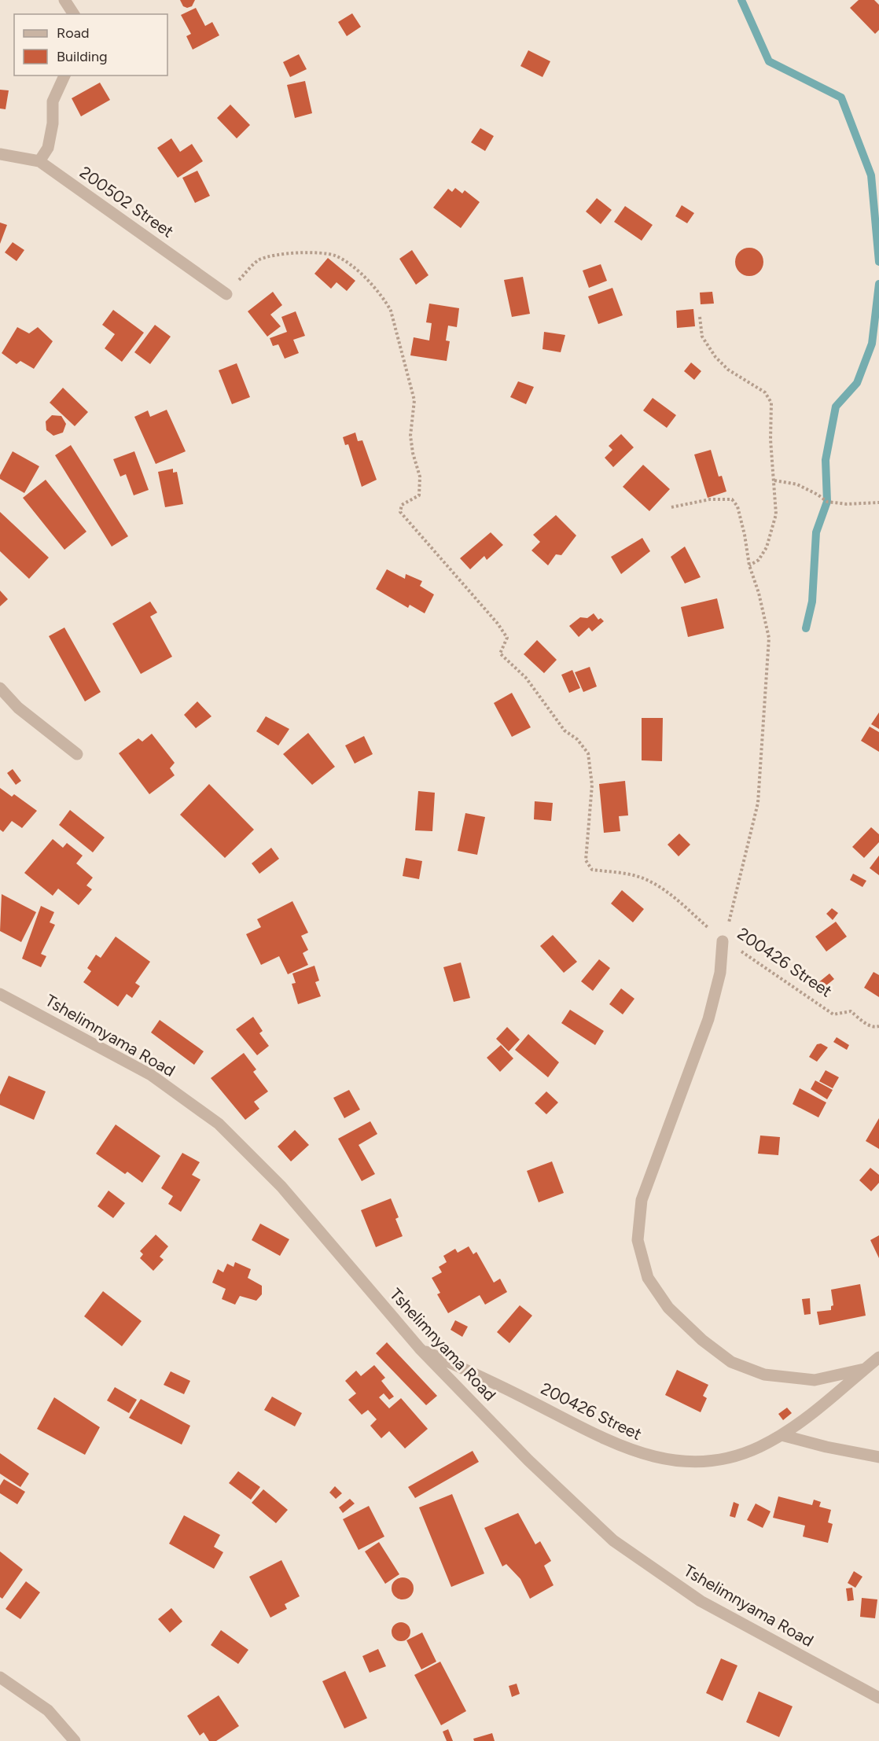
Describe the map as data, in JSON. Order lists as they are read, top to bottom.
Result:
{
  "streets": {
    "street": ["200502 Street", "200426 Street", "Tshelimnyama Road"]
  },
  "crossings": [
    ["200426 Street", "Tshelimnyama Road"]
  ],
  "legend": ["Road", "Building"]
}
